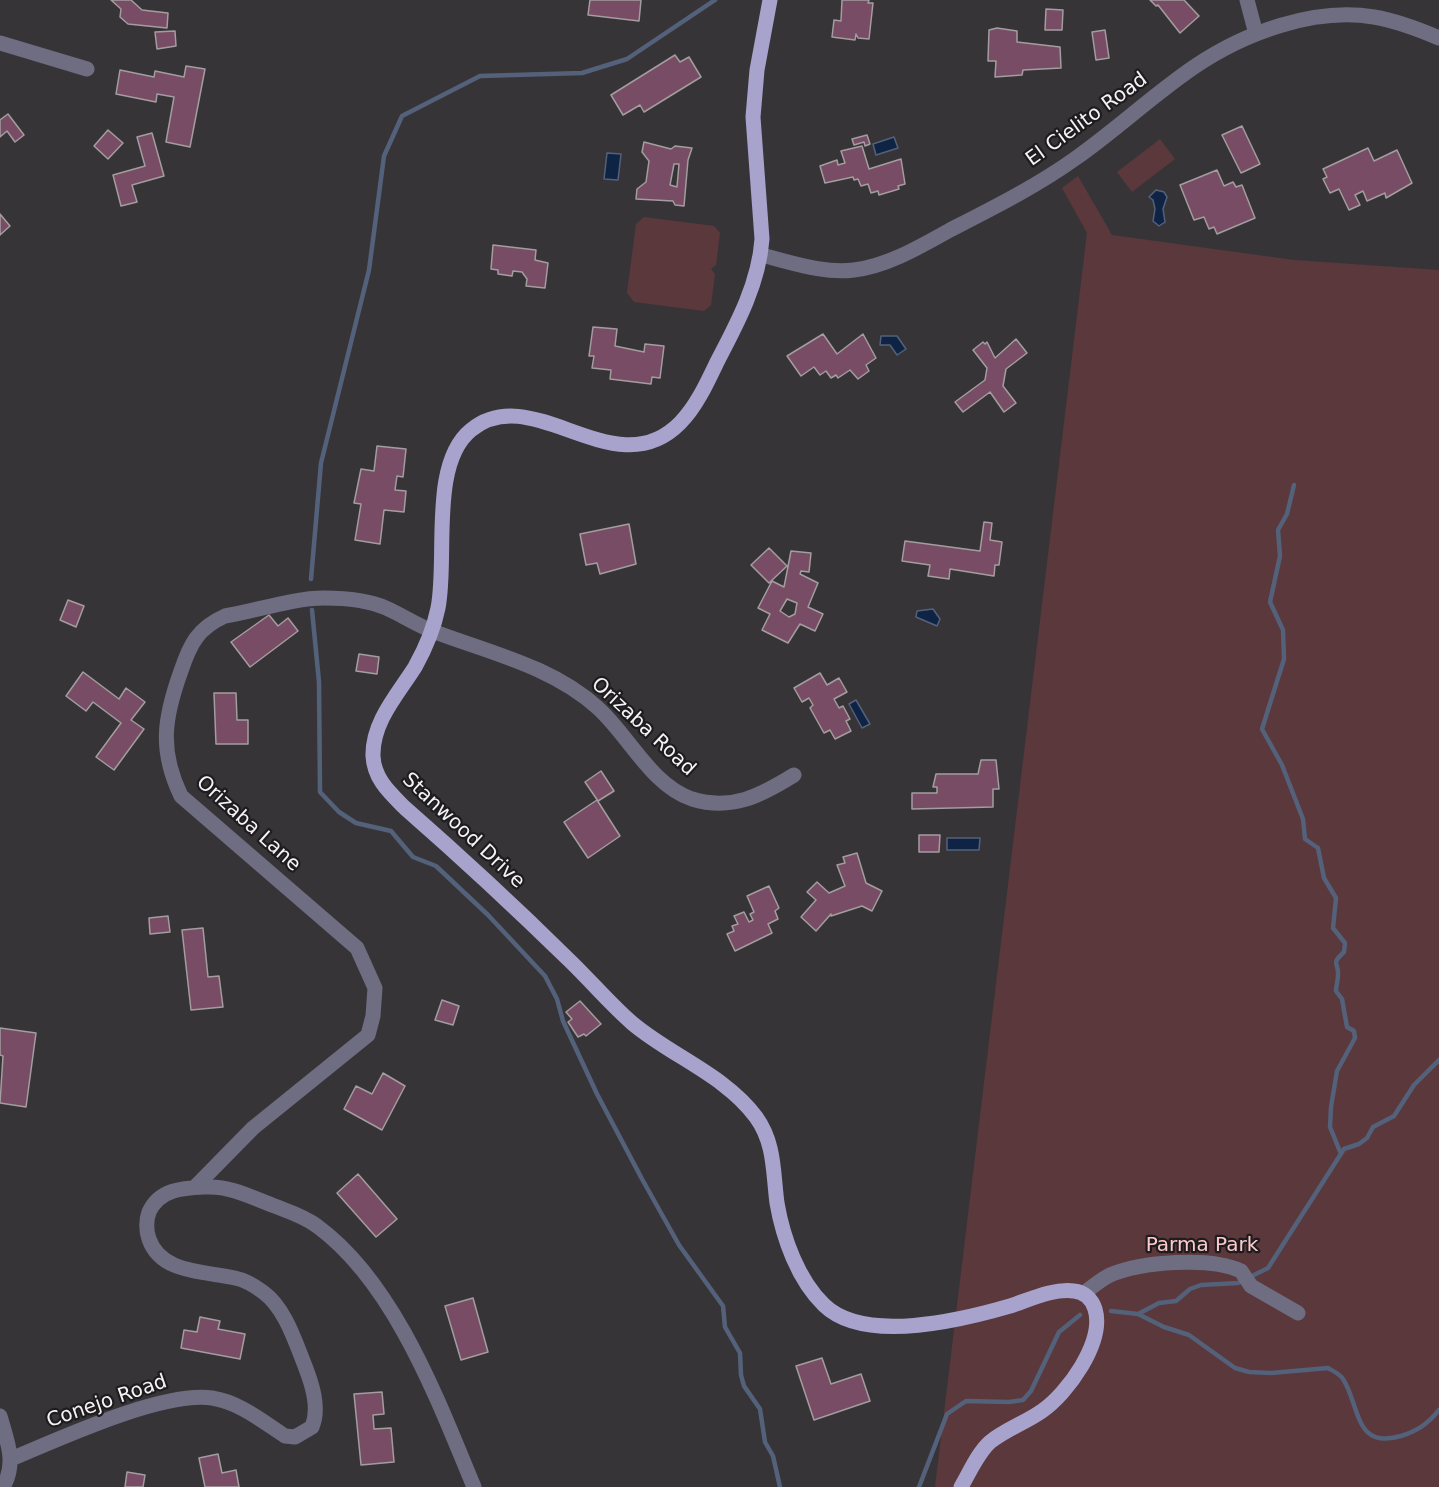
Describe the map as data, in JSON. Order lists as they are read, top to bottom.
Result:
{
  "streets": {
    "main road": ["Stanwood Drive"],
    "street": [
      "El Cielito Road",
      "Orizaba Road",
      "Orizaba Lane",
      "Conejo Road"
    ]
  },
  "crossings": [
    ["El Cielito Road", "Stanwood Drive"],
    ["Orizaba Road", "Orizaba Lane"],
    ["Orizaba Road", "Stanwood Drive"],
    ["Orizaba Lane", "Stanwood Drive"],
    ["Orizaba Lane", "Conejo Road"]
  ],
  "parks": ["Parma Park"]
}
